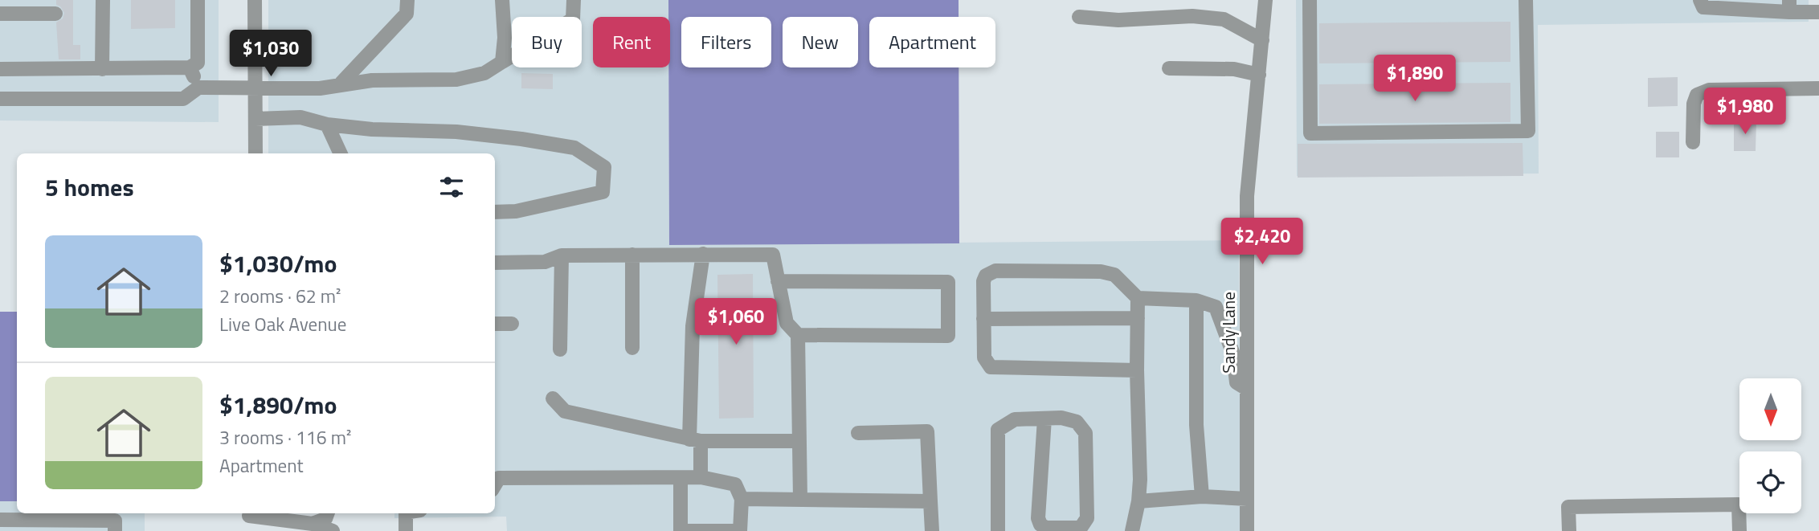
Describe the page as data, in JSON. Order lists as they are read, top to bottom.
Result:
{
  "streets": {
    "street": ["Sandy Lane"]
  },
  "north": "bottom",
  "page": {
    "chip": [
      "Buy",
      "Rent",
      "Filters",
      "New",
      "Apartment"
    ],
    "price": [
      "$1,030",
      "$1,890",
      "$1,980",
      "$2,420",
      "$1,060"
    ],
    "heading": "5 homes",
    "list": [
      {
        "name": "$1,030/mo",
        "note": "2 rooms · 62 m² · Live Oak Avenue"
      },
      {
        "name": "$1,890/mo",
        "note": "3 rooms · 116 m² · Apartment"
      }
    ]
  }
}
